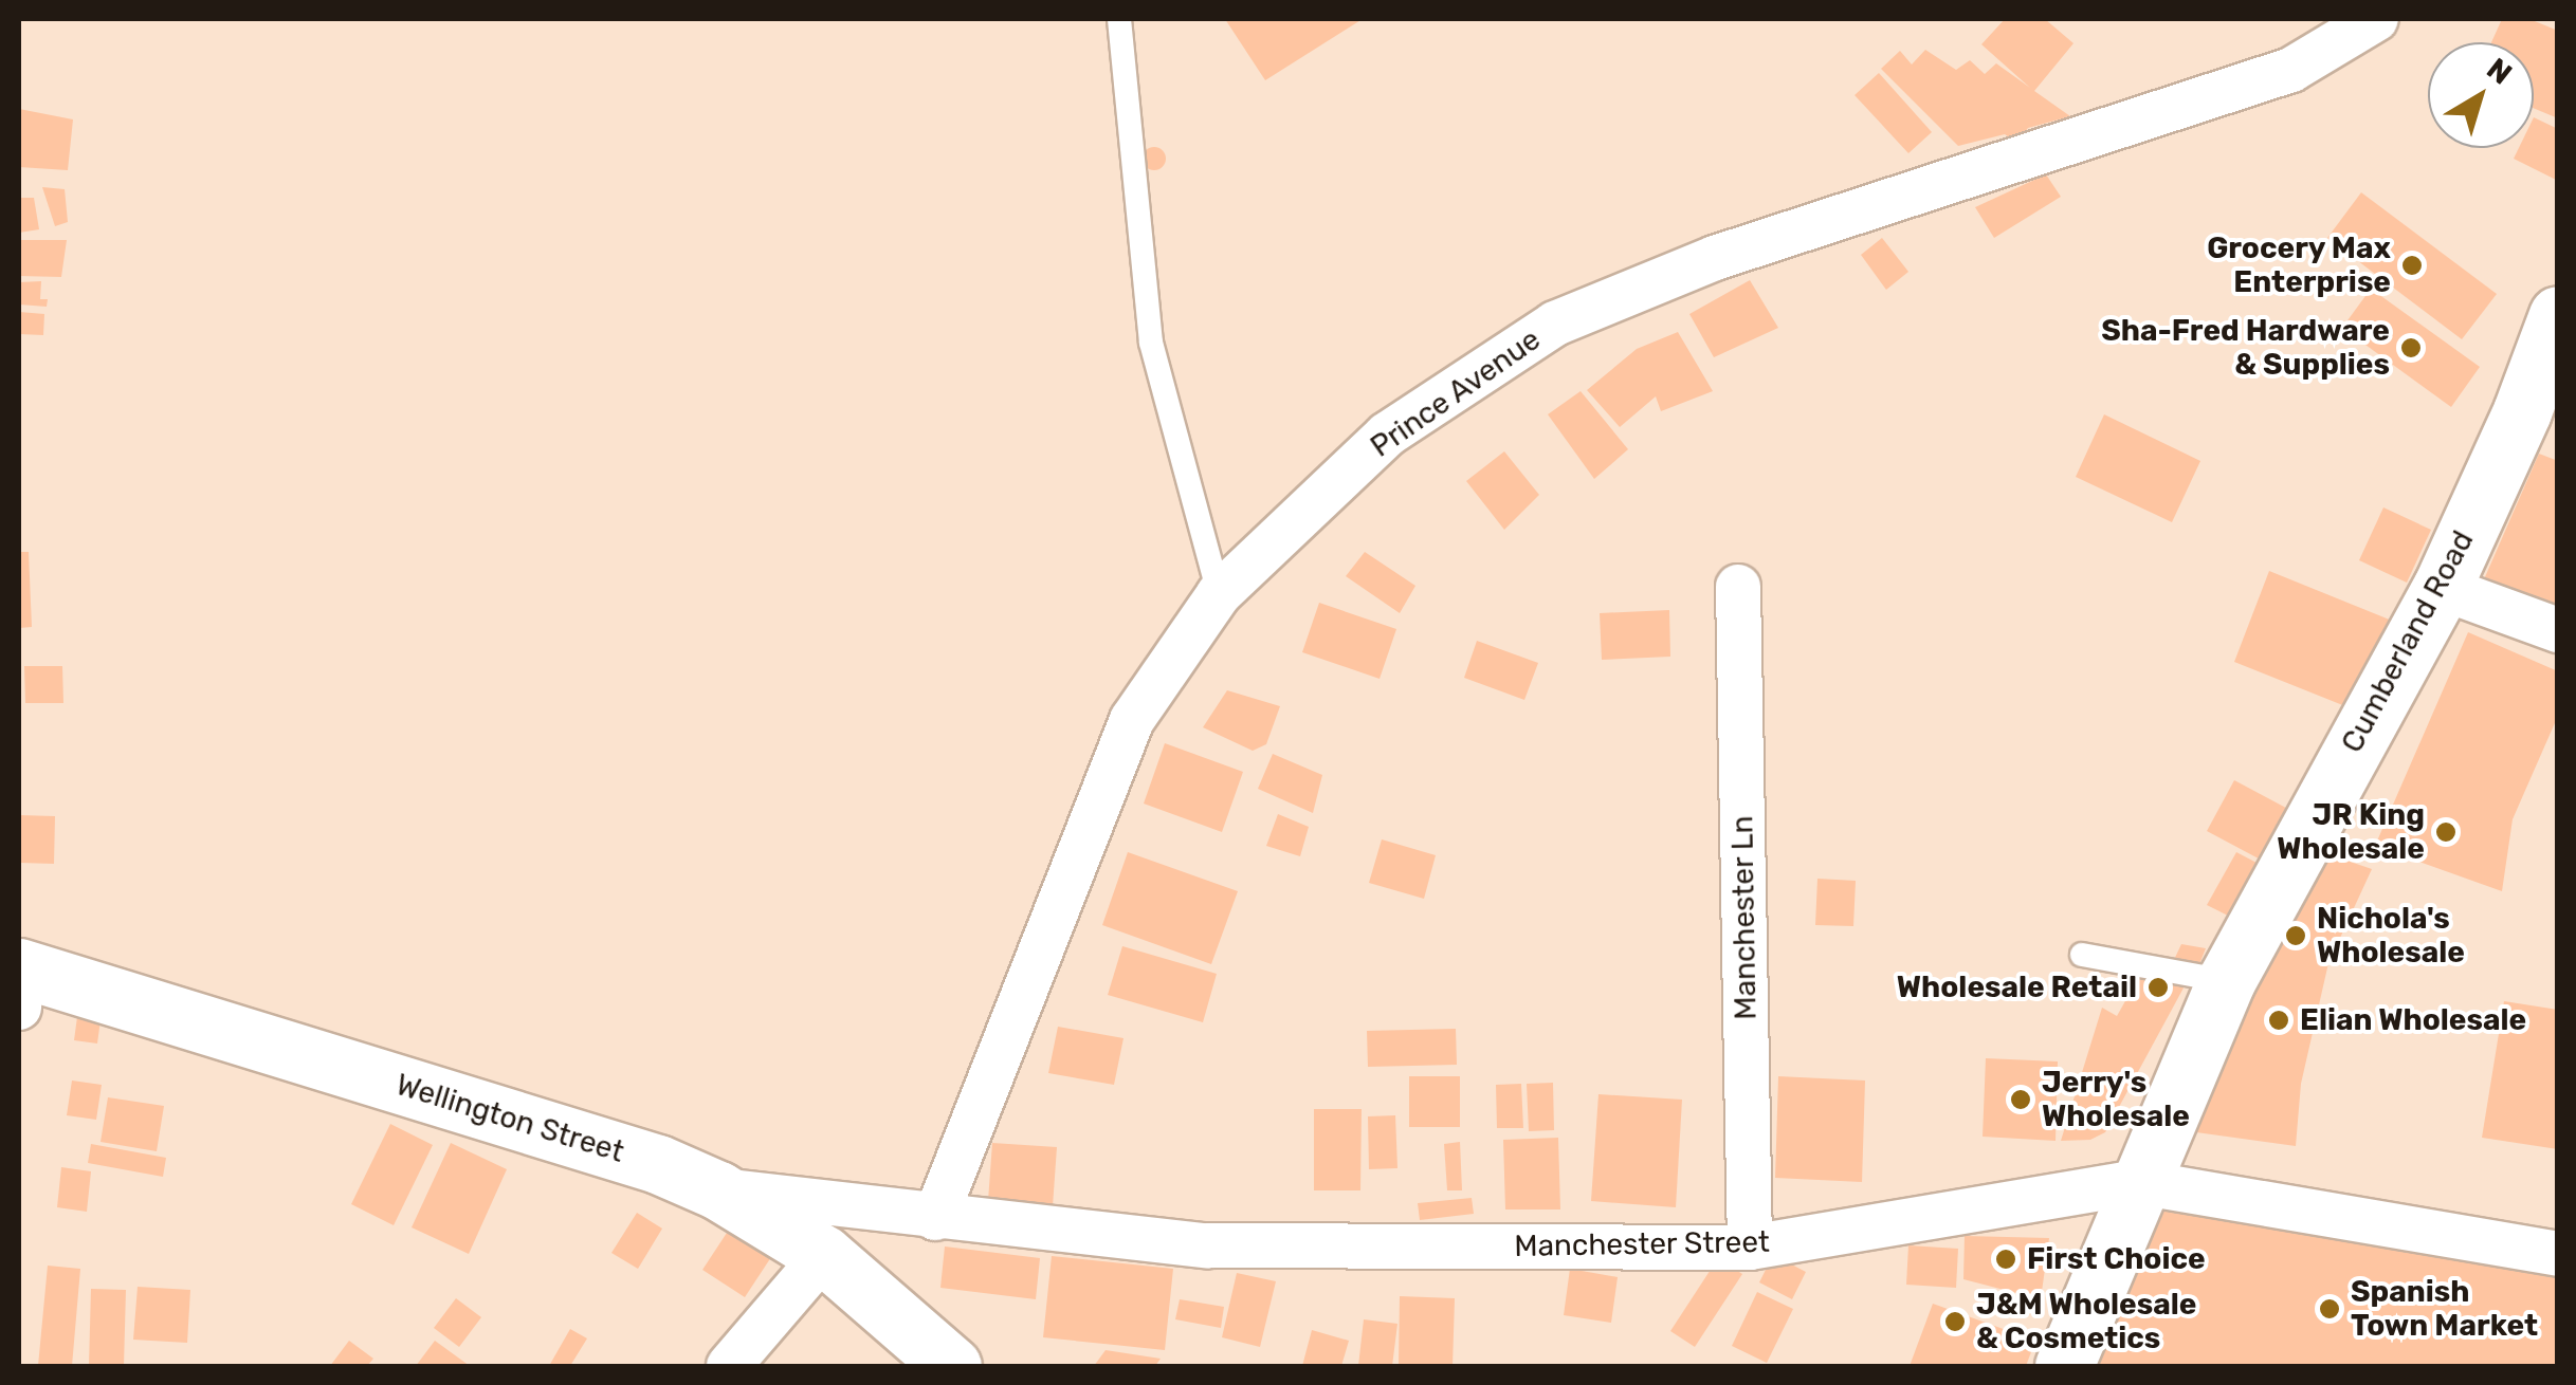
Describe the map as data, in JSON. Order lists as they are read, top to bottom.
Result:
{
  "streets": {
    "street": [
      "Prince Avenue",
      "Cumberland Road",
      "Manchester Ln",
      "Wellington Street",
      "Manchester Street"
    ]
  },
  "crossings": [
    ["Prince Avenue", "Manchester Street"],
    ["Cumberland Road", "Manchester Street"],
    ["Manchester Ln", "Manchester Street"],
    ["Wellington Street", "Manchester Street"]
  ],
  "places": [
    "Grocery Max Enterprise",
    "Sha-Fred Hardware & Supplies",
    "JR King Wholesale",
    "Nichola's Wholesale",
    "Wholesale Retail",
    "Elian Wholesale",
    "Jerry's Wholesale",
    "First Choice",
    "Spanish Town Market",
    "J&M Wholesale & Cosmetics"
  ],
  "north": "top right"
}
